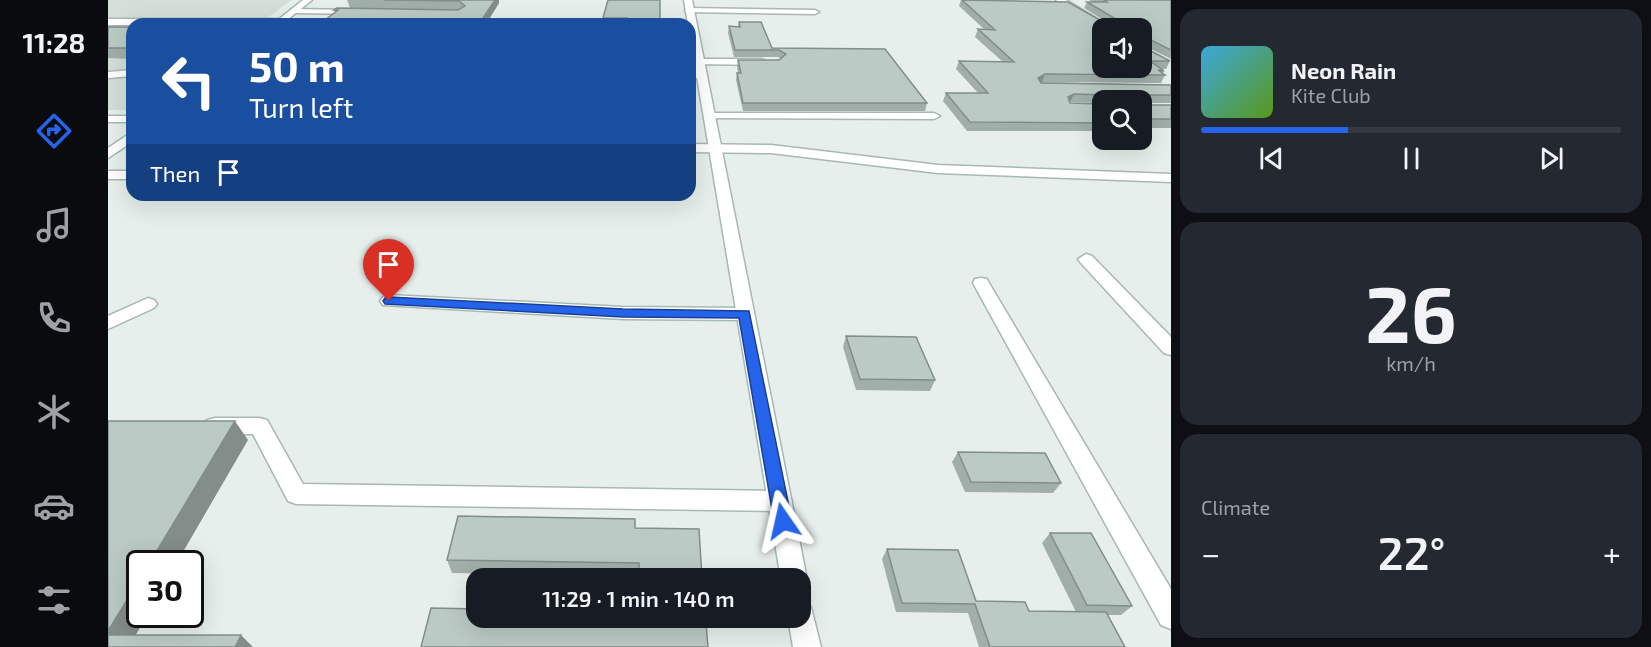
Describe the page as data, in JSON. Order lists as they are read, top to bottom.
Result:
{
  "page": {
    "tabs": "11:28",
    "turn": ["50 m", "Turn left"],
    "song": ["Neon Rain", "Kite Club"],
    "then": "Then",
    "tile": [
      ["26", "km/h"],
      "Climate"
    ],
    "heat": ["−", "22°", "+"],
    "limit": "30",
    "trip": "11:29 · 1 min · 140 m"
  }
}
